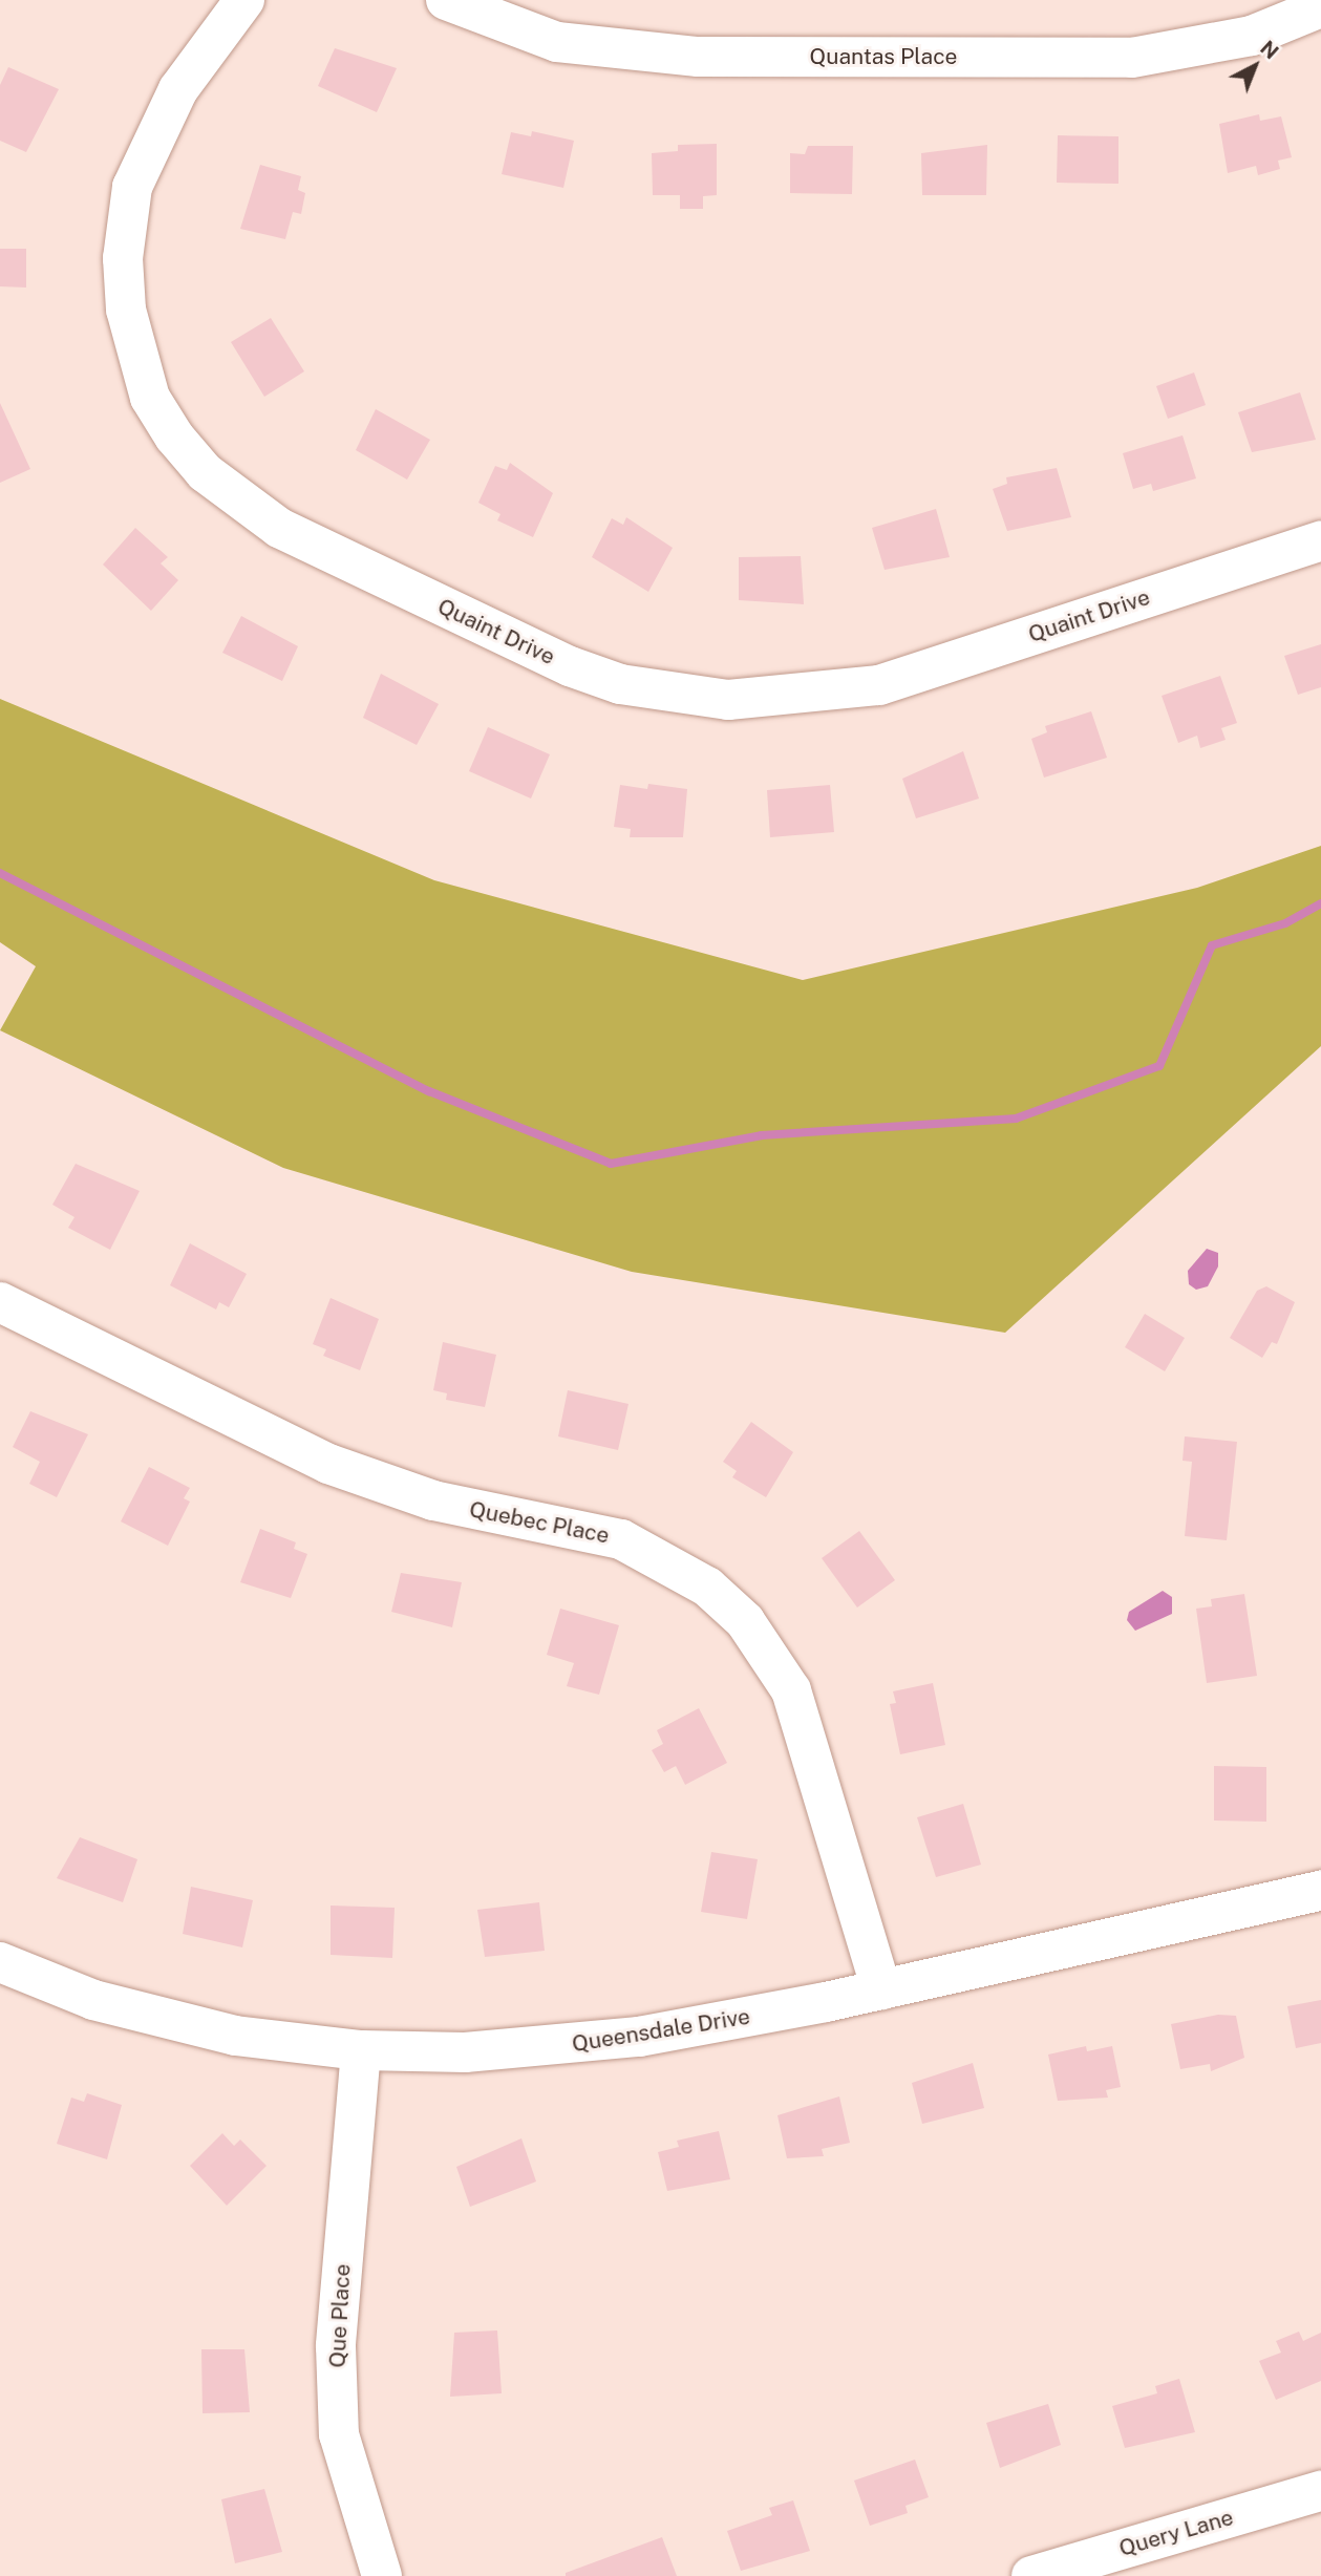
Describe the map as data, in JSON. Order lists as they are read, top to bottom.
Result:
{
  "streets": {
    "street": [
      "Quantas Place",
      "Quaint Drive",
      "Quebec Place",
      "Queensdale Drive",
      "Que Place",
      "Query Lane"
    ]
  },
  "crossings": [
    ["Quebec Place", "Queensdale Drive"],
    ["Queensdale Drive", "Que Place"]
  ],
  "north": "top right"
}
